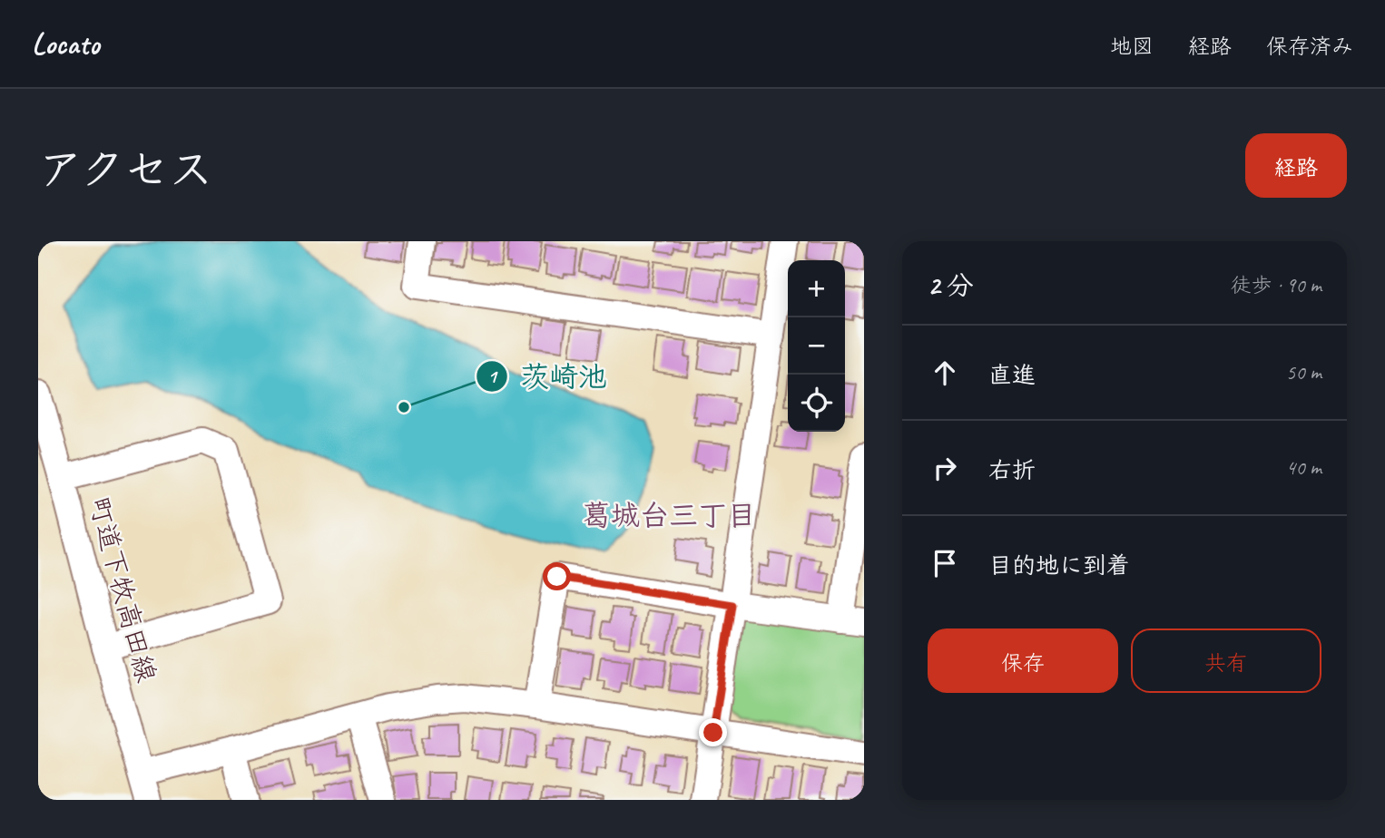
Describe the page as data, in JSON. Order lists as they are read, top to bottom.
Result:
{
  "streets": {
    "street": ["町道下牧高田線"]
  },
  "districts": ["葛城台三丁目"],
  "places": ["茨崎池"],
  "page": {
    "header": "Locato",
    "nav": ["地図", "経路", "保存済み"],
    "title": "アクセス",
    "buttons": [
      "経路",
      ["保存", "共有"]
    ],
    "heading": ["2 分", "徒歩 · 90 m"],
    "map_buttons": ["+", "−"],
    "list": [
      ["直進", "50 m"],
      ["右折", "40 m"],
      "目的地に到着"
    ]
  }
}
